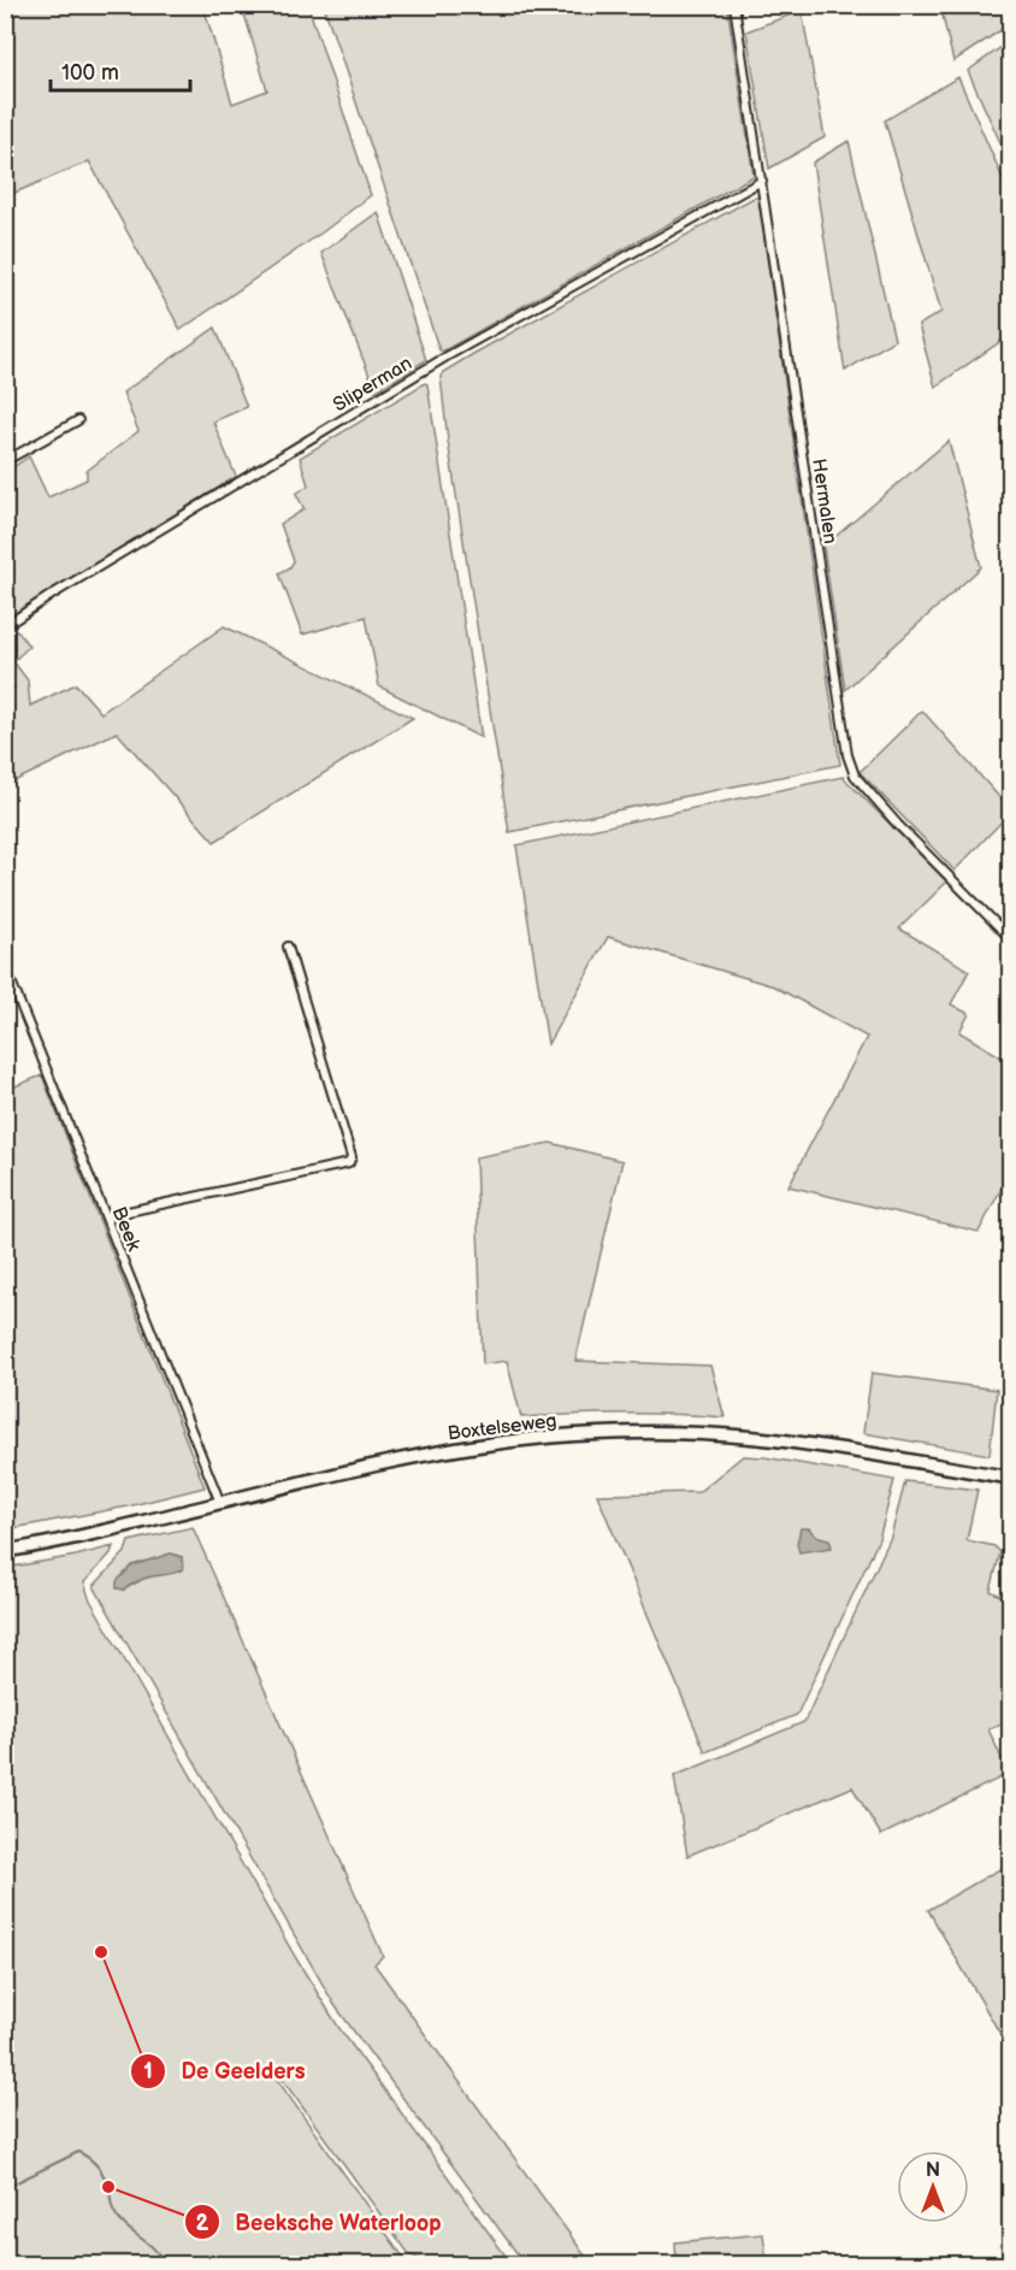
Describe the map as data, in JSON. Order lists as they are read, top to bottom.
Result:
{
  "streets": {
    "main road": ["Boxtelseweg"],
    "street": ["Sliperman", "Hermalen", "Beek"]
  },
  "crossings": [
    ["Sliperman", "Hermalen"],
    ["Beek", "Boxtelseweg"]
  ],
  "places": ["De Geelders", "Beeksche Waterloop"],
  "scale_bar": "100 m",
  "north": "top"
}
